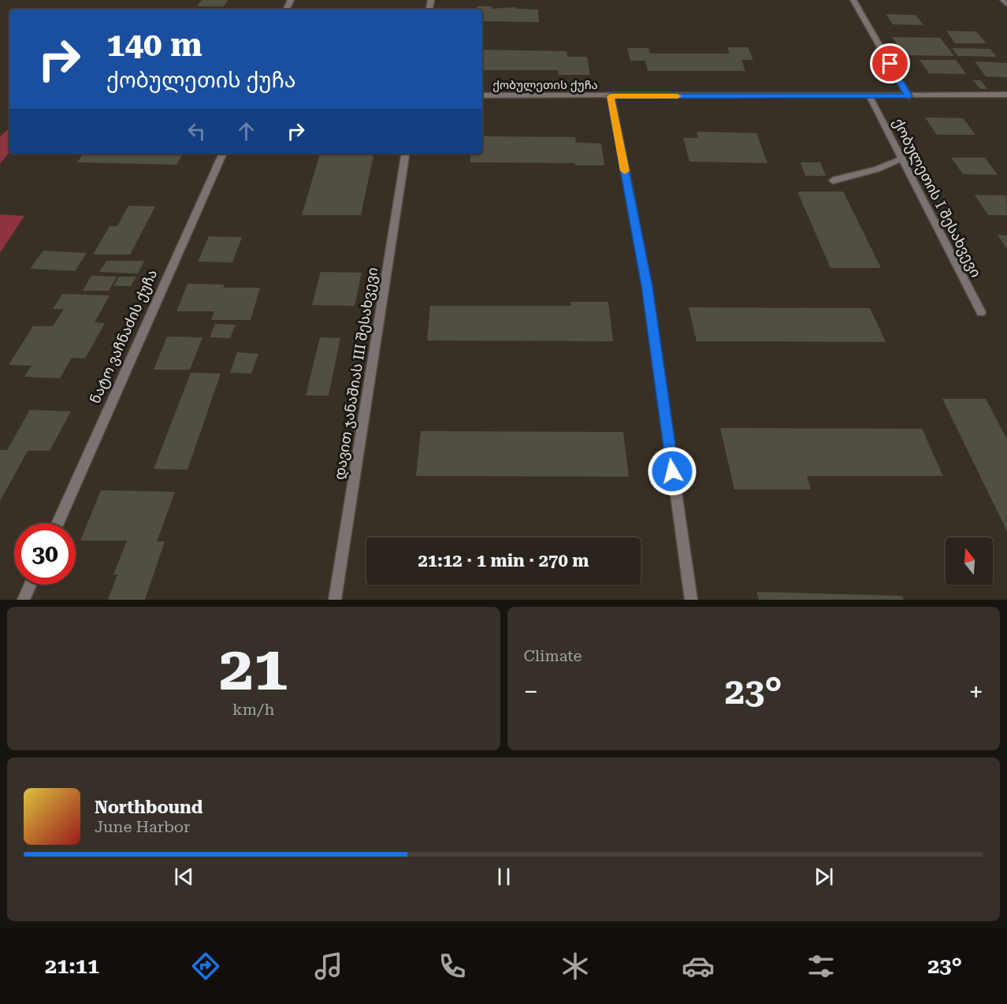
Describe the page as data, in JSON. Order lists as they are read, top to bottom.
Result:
{
  "streets": {
    "street": [
      "ქობულეთის ქუჩა",
      "ქობულეთის I შესახვევი",
      "ნატო ვაჩნაძის ქუჩა",
      "დავით ჯანაშიას III შესახვევი"
    ]
  },
  "crossings": [
    ["ქობულეთის ქუჩა", "ქობულეთის I შესახვევი"]
  ],
  "north": "top",
  "page": {
    "turn": ["140 m", "ქობულეთის ქუჩა"],
    "limit": "30",
    "trip": "21:12 · 1 min · 270 m",
    "tile": [
      ["21", "km/h"],
      "Climate"
    ],
    "heat": ["−", "23°", "+"],
    "song": ["Northbound", "June Harbor"],
    "tabs": ["21:11", "23°"]
  }
}
